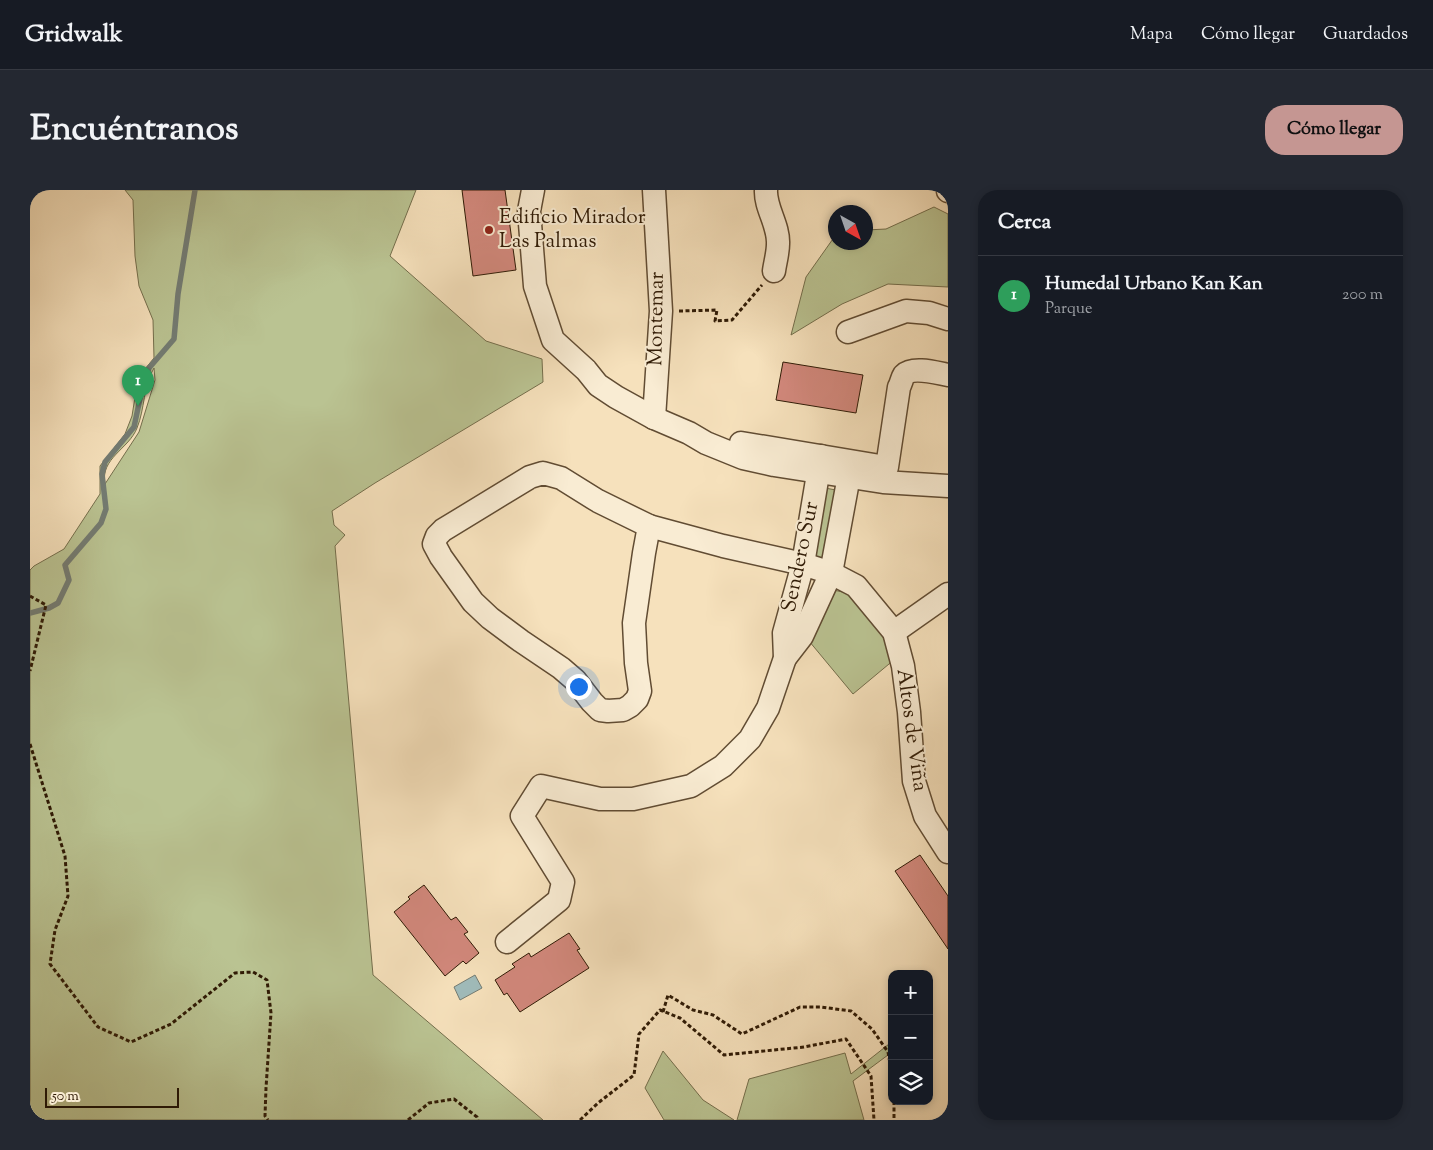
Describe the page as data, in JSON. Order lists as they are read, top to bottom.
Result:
{
  "streets": {
    "street": ["Montemar", "Sendero Sur", "Altos de Viña"]
  },
  "crossings": [
    ["Sendero Sur", "Altos de Viña"]
  ],
  "places": ["Edificio Mirador Las Palmas"],
  "scale_bar": "50 m",
  "north": "bottom right",
  "page": {
    "header": "Gridwalk",
    "nav": ["Mapa", "Cómo llegar", "Guardados"],
    "title": "Encuéntranos",
    "buttons": "Cómo llegar",
    "heading": "Cerca",
    "list": [
      {
        "mark": "1",
        "name": "Humedal Urbano Kan Kan",
        "note": "Parque",
        "value": "200 m"
      }
    ],
    "pins": "1",
    "map_buttons": ["+", "−"],
    "scale": "50 m"
  }
}
